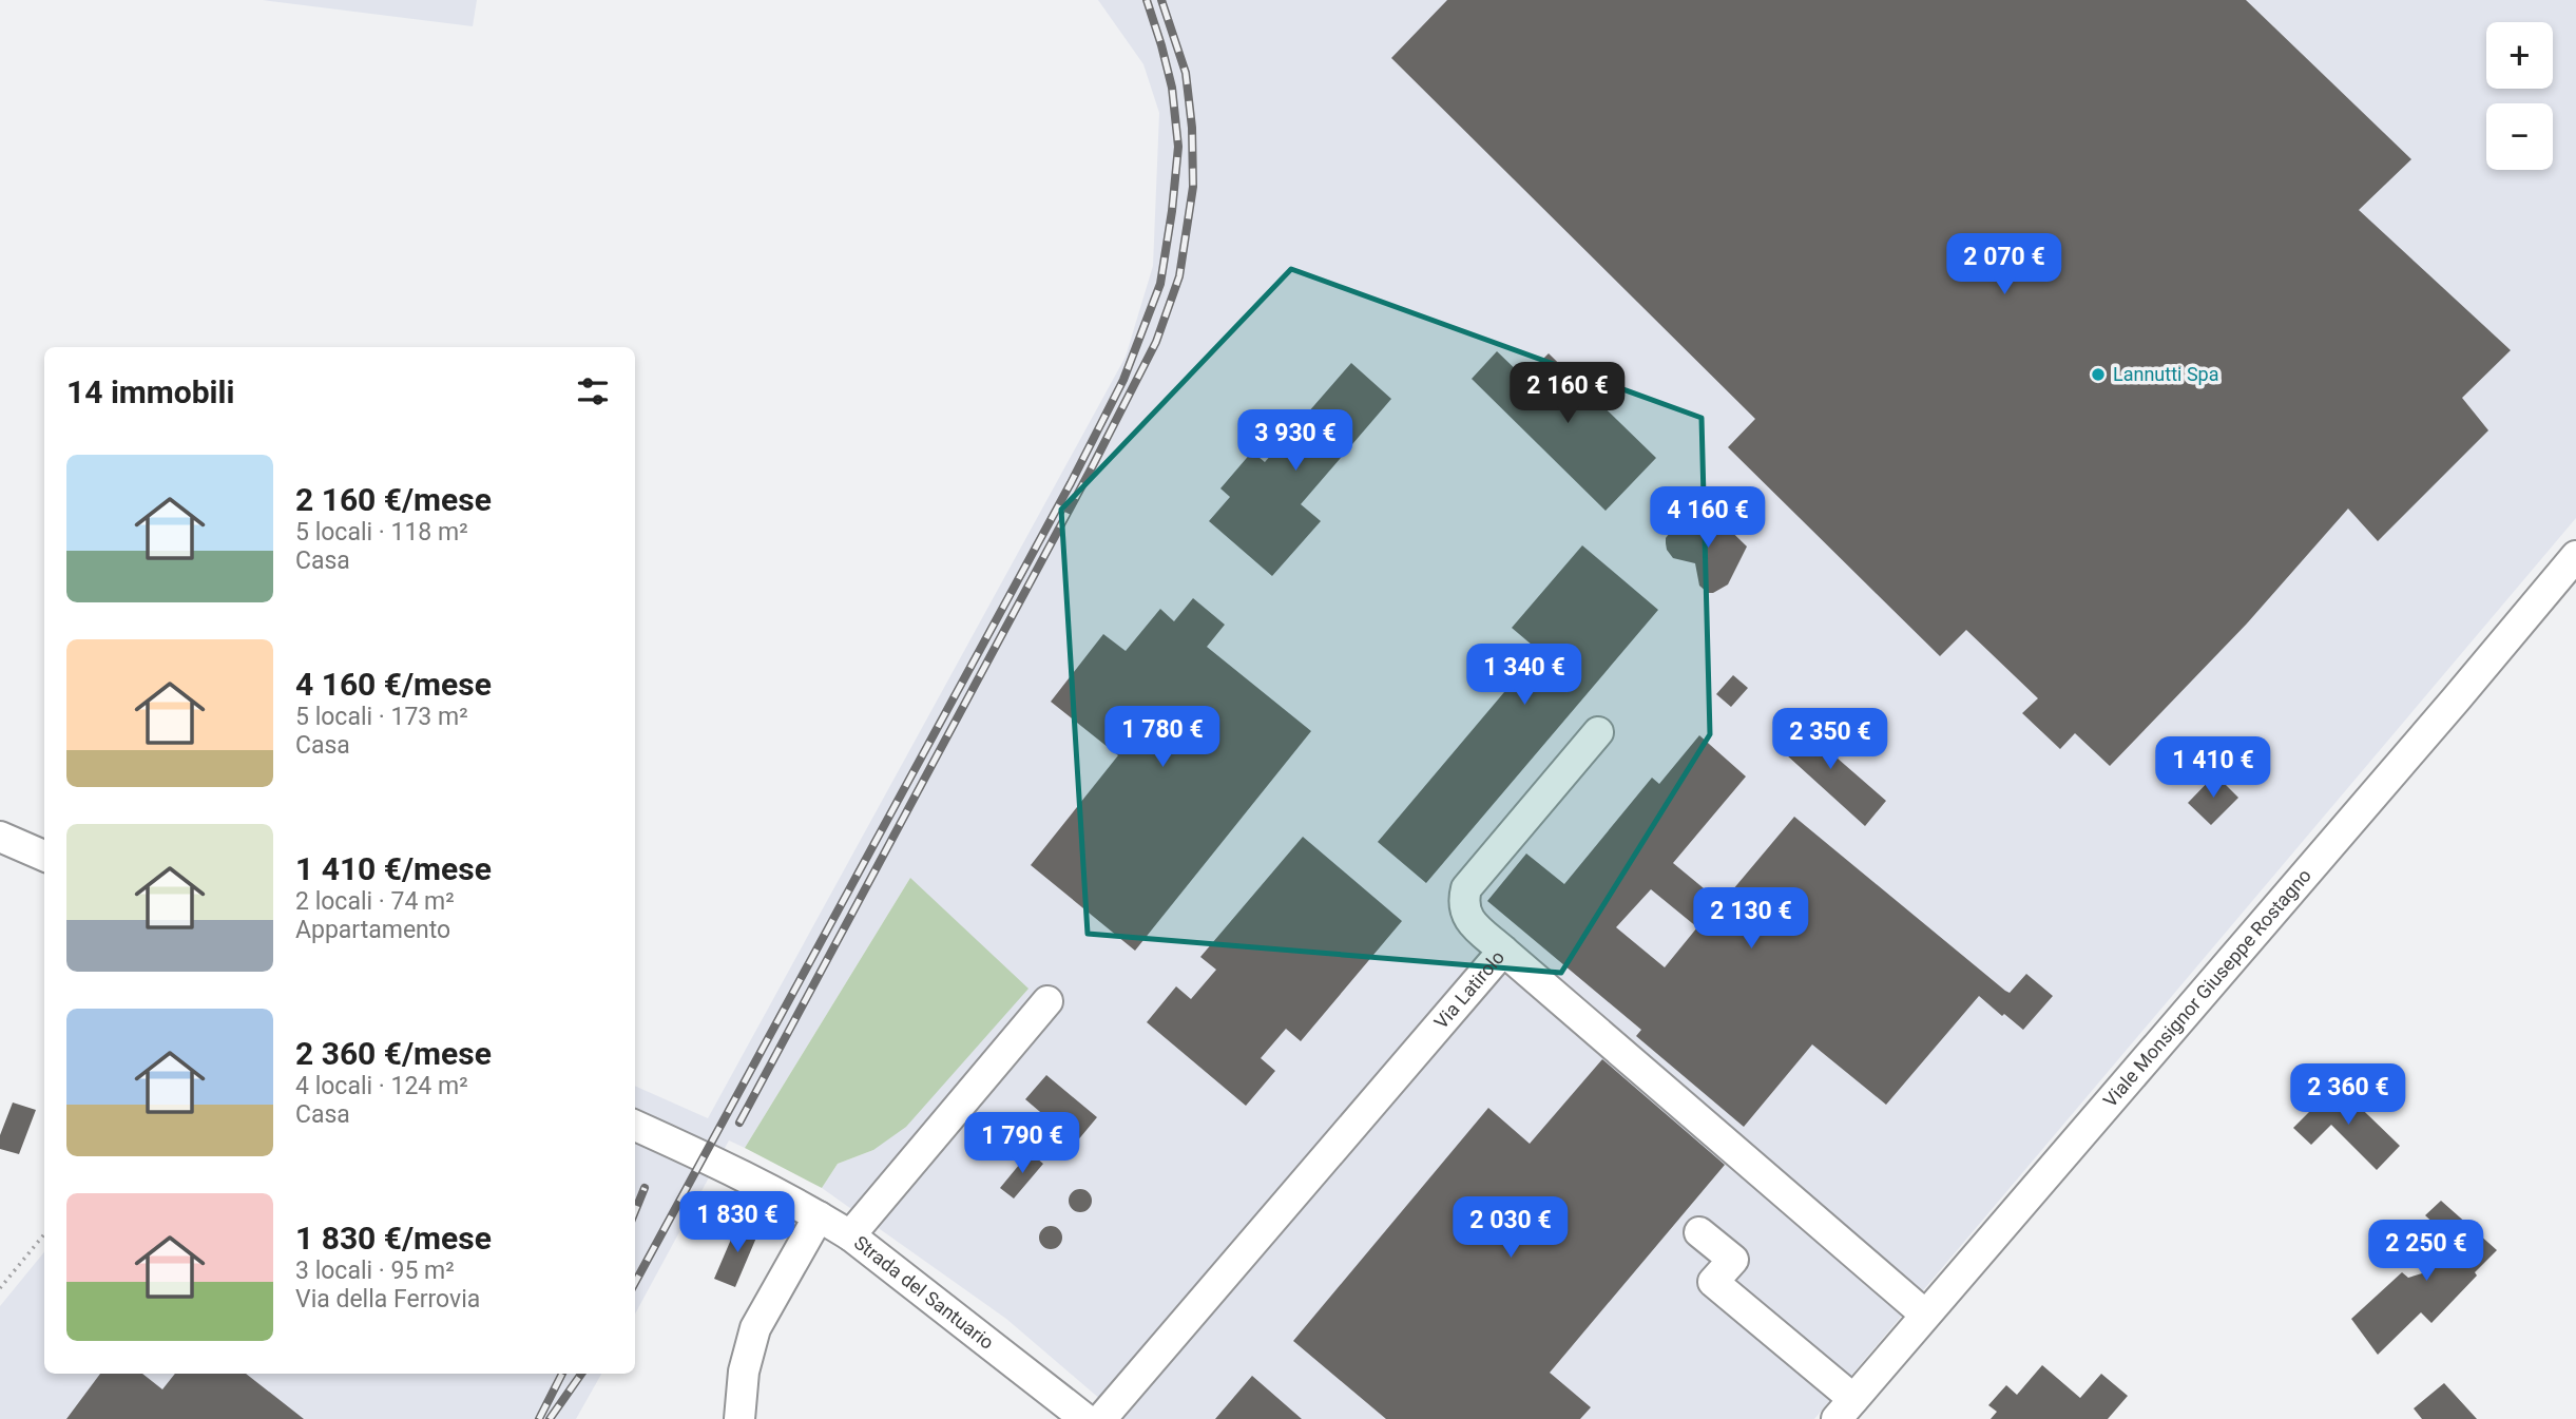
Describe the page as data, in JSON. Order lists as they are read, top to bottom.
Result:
{
  "streets": {
    "street": ["Viale Monsignor Giuseppe Rostagno", "Via Latirolo", "Strada del Santuario"]
  },
  "crossings": [
    ["Viale Monsignor Giuseppe Rostagno", "Via Latirolo"]
  ],
  "places": ["Lannutti Spa"],
  "page": {
    "map_buttons": ["+", "−"],
    "price": [
      "2 070 €",
      "2 160 €",
      "3 930 €",
      "4 160 €",
      "1 340 €",
      "1 780 €",
      "2 350 €",
      "1 410 €",
      "2 130 €",
      "2 360 €",
      "1 790 €",
      "1 830 €",
      "2 030 €",
      "2 250 €"
    ],
    "heading": "14 immobili",
    "list": [
      {
        "name": "2 160 €/mese",
        "note": "5 locali · 118 m² · Casa"
      },
      {
        "name": "4 160 €/mese",
        "note": "5 locali · 173 m² · Casa"
      },
      {
        "name": "1 410 €/mese",
        "note": "2 locali · 74 m² · Appartamento"
      },
      {
        "name": "2 360 €/mese",
        "note": "4 locali · 124 m² · Casa"
      },
      {
        "name": "1 830 €/mese",
        "note": "3 locali · 95 m² · Via della Ferrovia"
      }
    ]
  }
}
